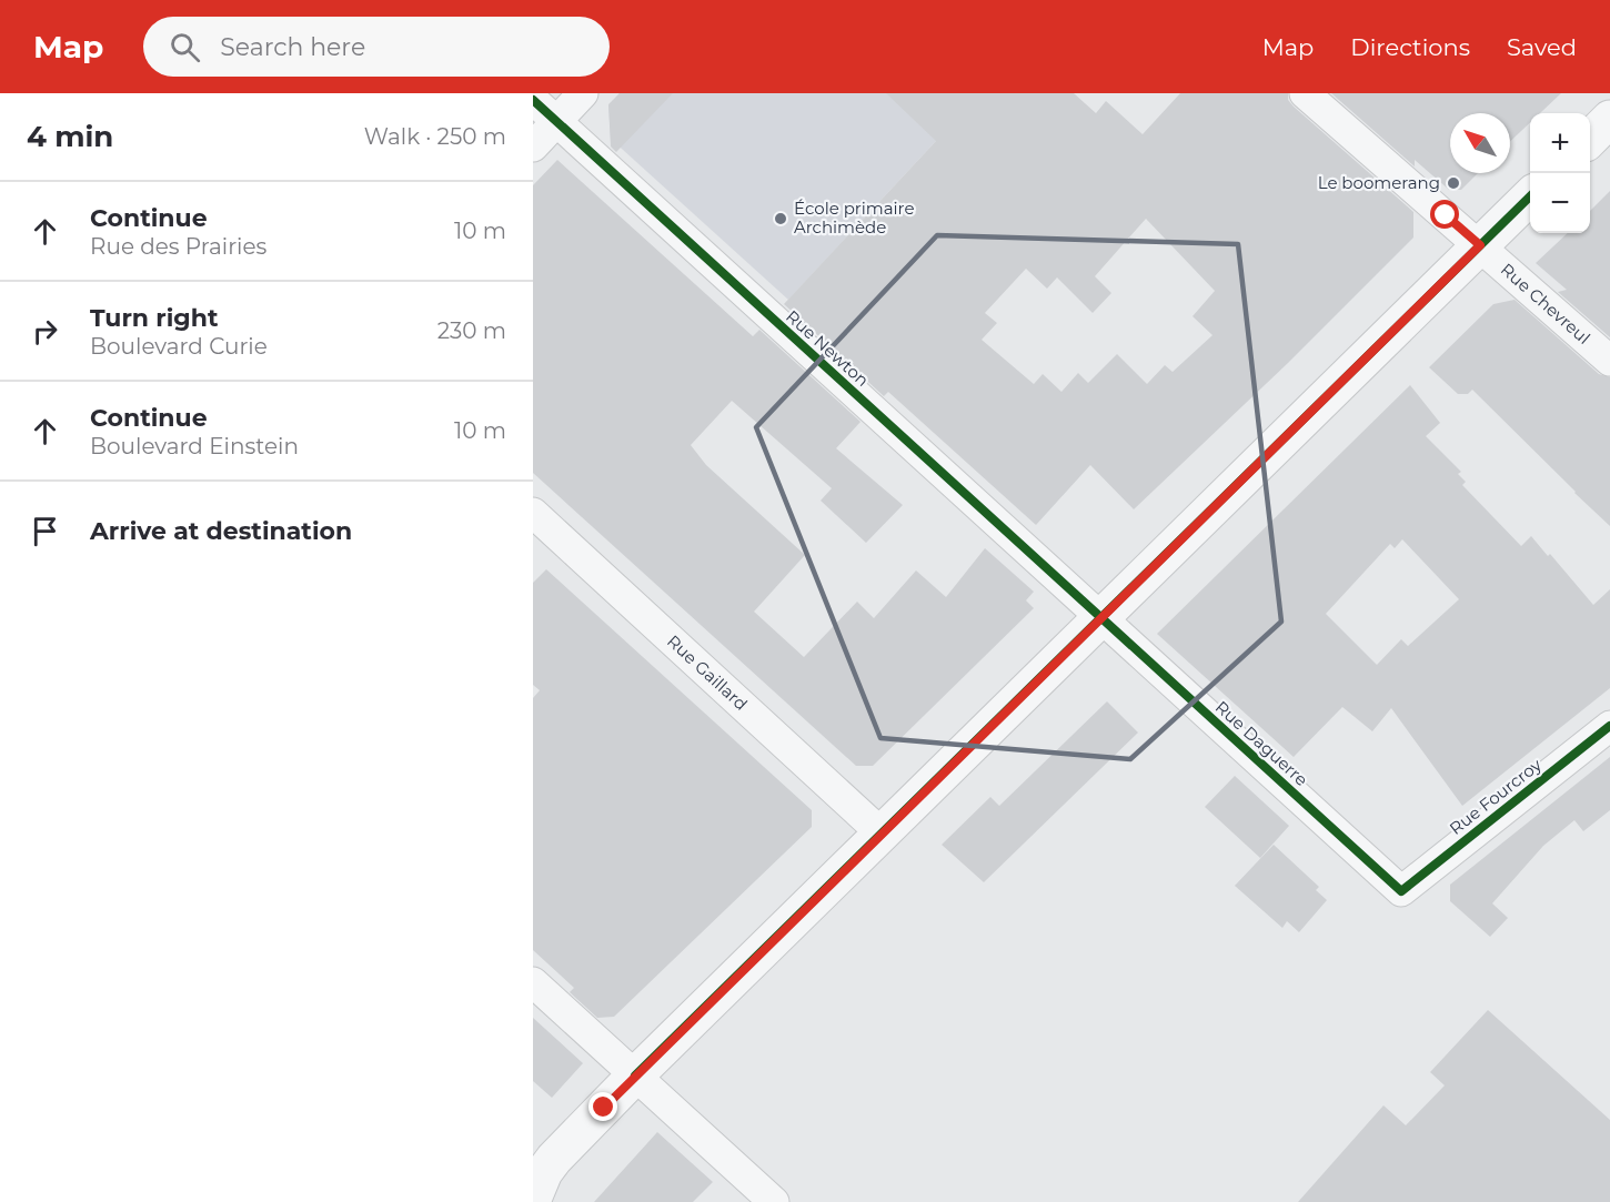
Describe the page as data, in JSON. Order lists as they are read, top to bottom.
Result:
{
  "streets": {
    "street": [
      "Rue Chevreul",
      "Rue Newton",
      "Rue Gaillard",
      "Rue Daguerre",
      "Rue Fourcroy"
    ]
  },
  "crossings": [
    ["Rue Newton", "Rue Daguerre"],
    ["Rue Daguerre", "Rue Fourcroy"]
  ],
  "places": ["Le boomerang", "École primaire Archimède"],
  "north": "top left",
  "page": {
    "header": "Map",
    "search": "Search here",
    "nav": ["Map", "Directions", "Saved"],
    "heading": ["4 min", "Walk · 250 m"],
    "map_buttons": ["+", "−"],
    "list": [
      ["Continue", "Rue des Prairies", "10 m"],
      ["Turn right", "Boulevard Curie", "230 m"],
      ["Continue", "Boulevard Einstein", "10 m"],
      "Arrive at destination"
    ]
  }
}
